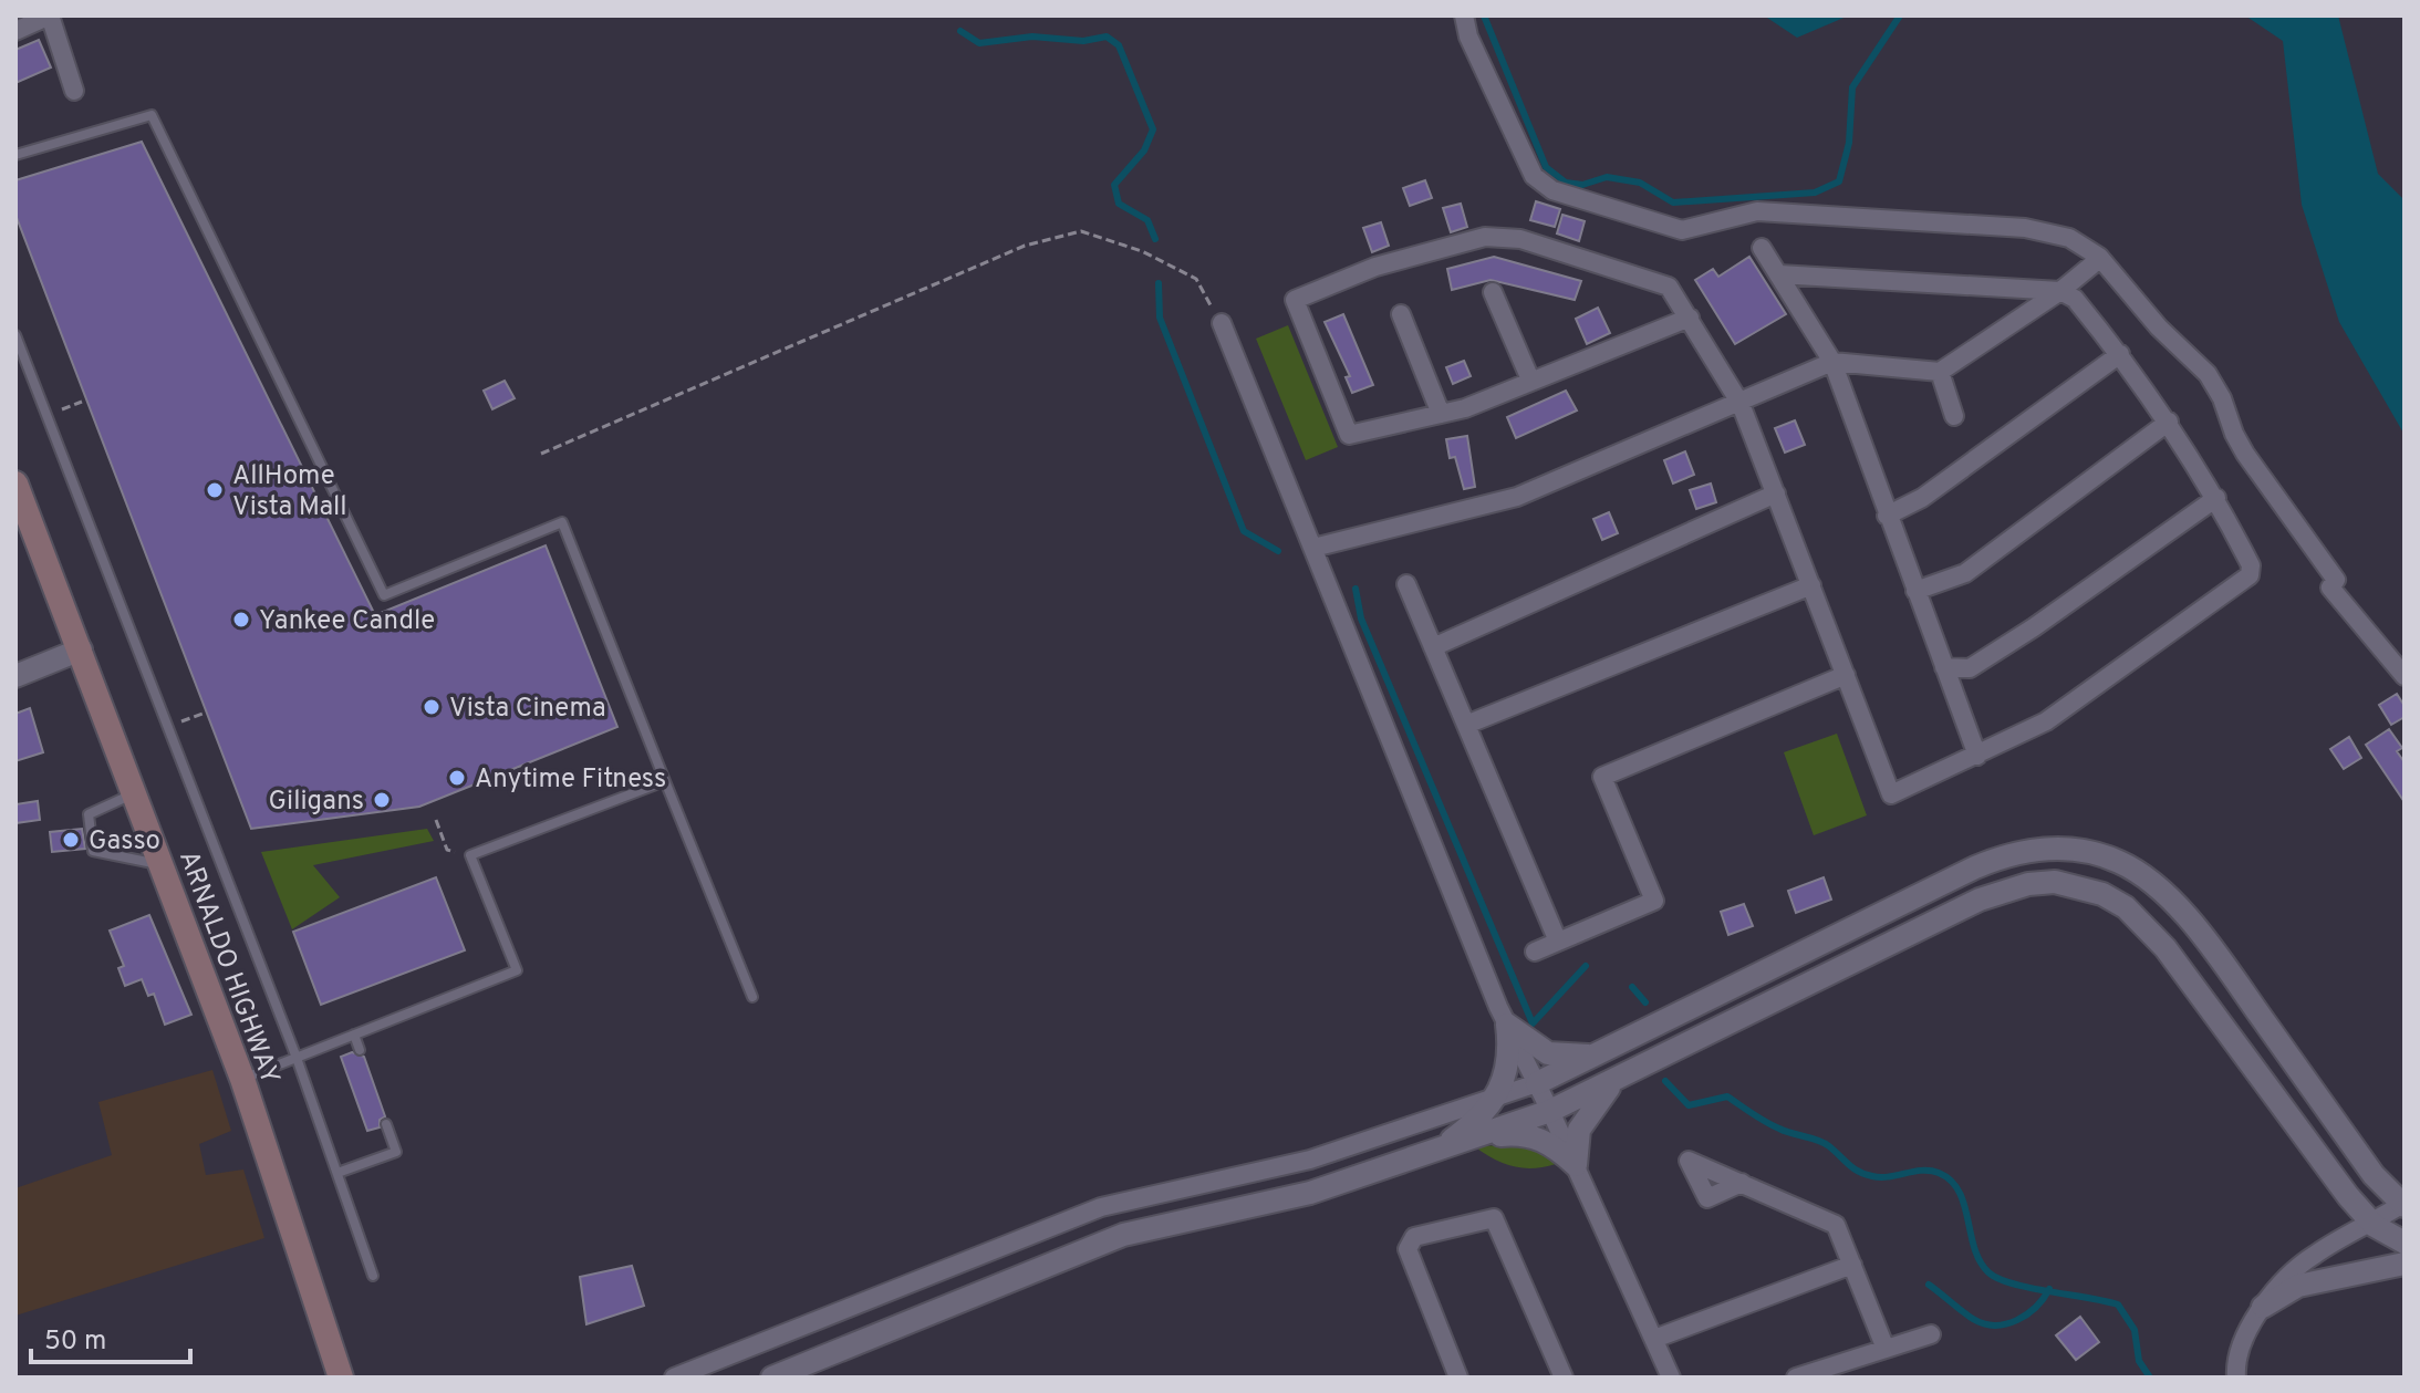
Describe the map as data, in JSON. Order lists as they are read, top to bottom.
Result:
{
  "streets": {
    "main road": ["ARNALDO HIGHWAY"]
  },
  "places": [
    "AllHome Vista Mall",
    "Yankee Candle",
    "Vista Cinema",
    "Anytime Fitness",
    "Giligans",
    "Gasso"
  ],
  "scale_bar": "50 m"
}
